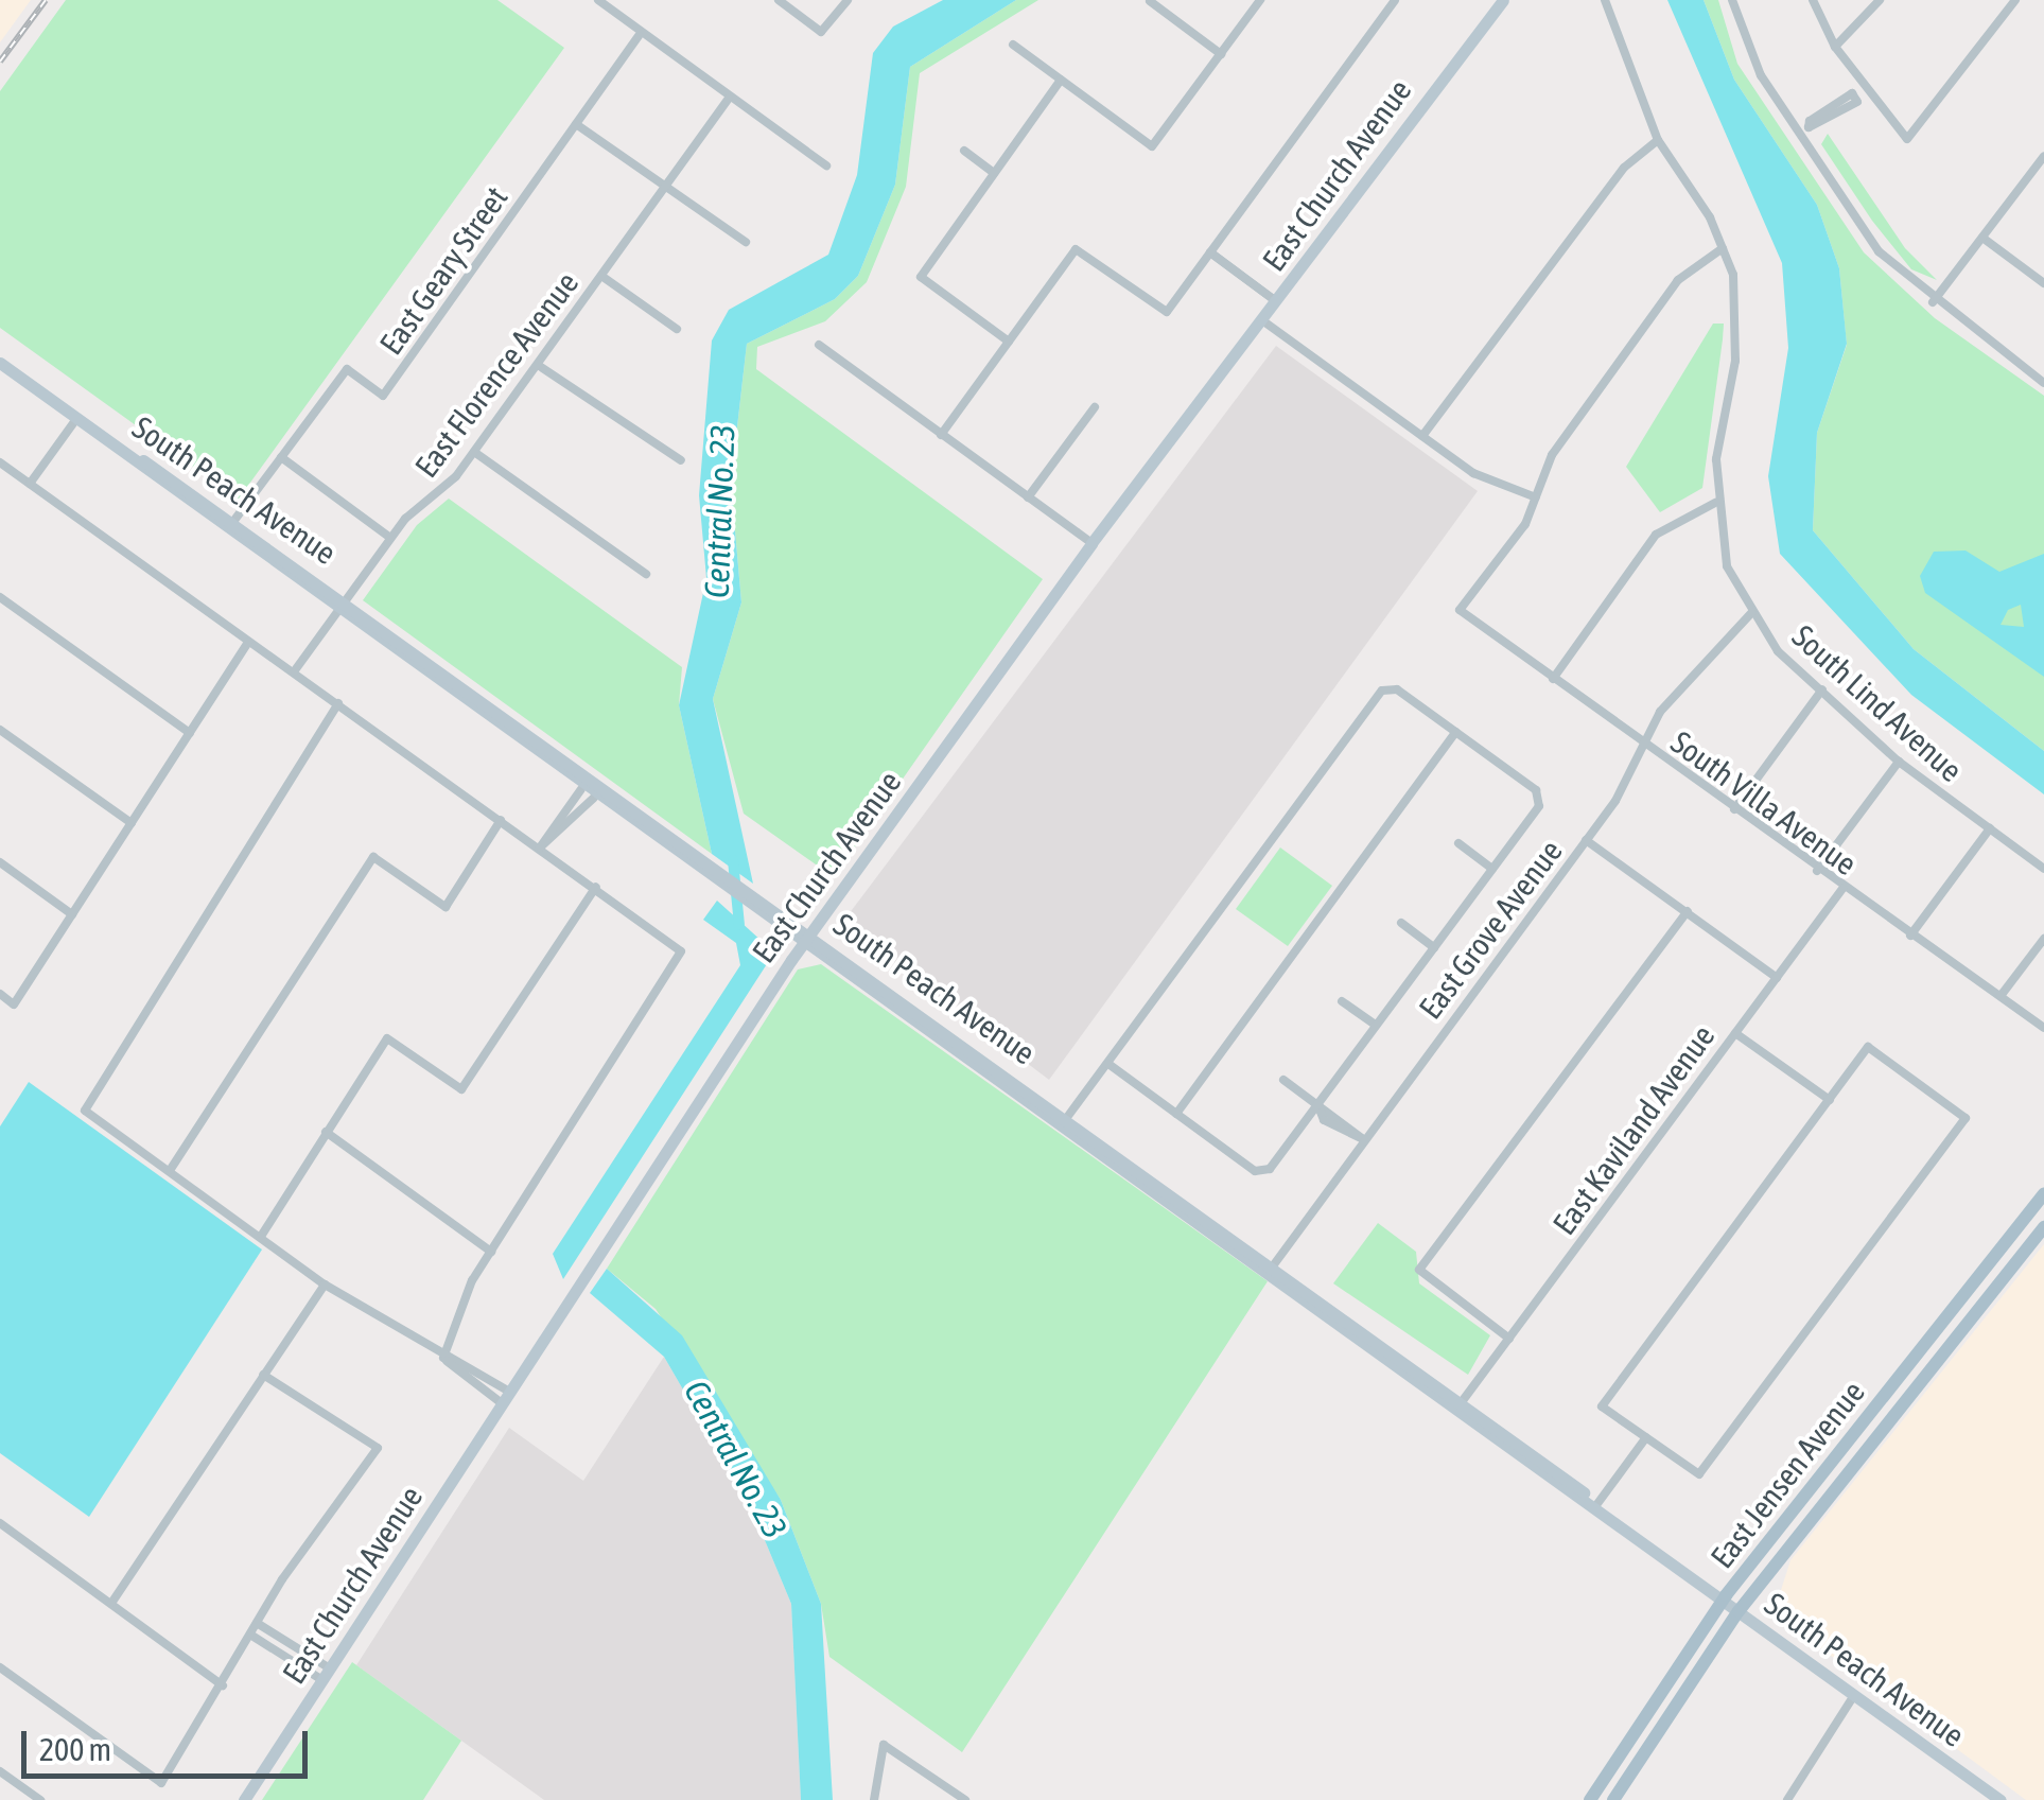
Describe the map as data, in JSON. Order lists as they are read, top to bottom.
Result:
{
  "streets": {
    "main road": ["East Jensen Avenue"],
    "street": [
      "East Church Avenue",
      "East Geary Street",
      "East Florence Avenue",
      "South Peach Avenue",
      "South Lind Avenue",
      "South Villa Avenue",
      "East Grove Avenue",
      "East Kaviland Avenue"
    ]
  },
  "crossings": [
    ["East Church Avenue", "South Peach Avenue"],
    ["East Geary Street", "South Peach Avenue"],
    ["East Florence Avenue", "South Peach Avenue"],
    ["South Peach Avenue", "East Grove Avenue"],
    ["South Peach Avenue", "East Kaviland Avenue"],
    ["South Peach Avenue", "East Jensen Avenue"],
    ["South Lind Avenue", "East Grove Avenue"],
    ["South Villa Avenue", "East Grove Avenue"],
    ["South Villa Avenue", "East Kaviland Avenue"]
  ],
  "water": ["Central No. 23"],
  "scale_bar": "200 m"
}
